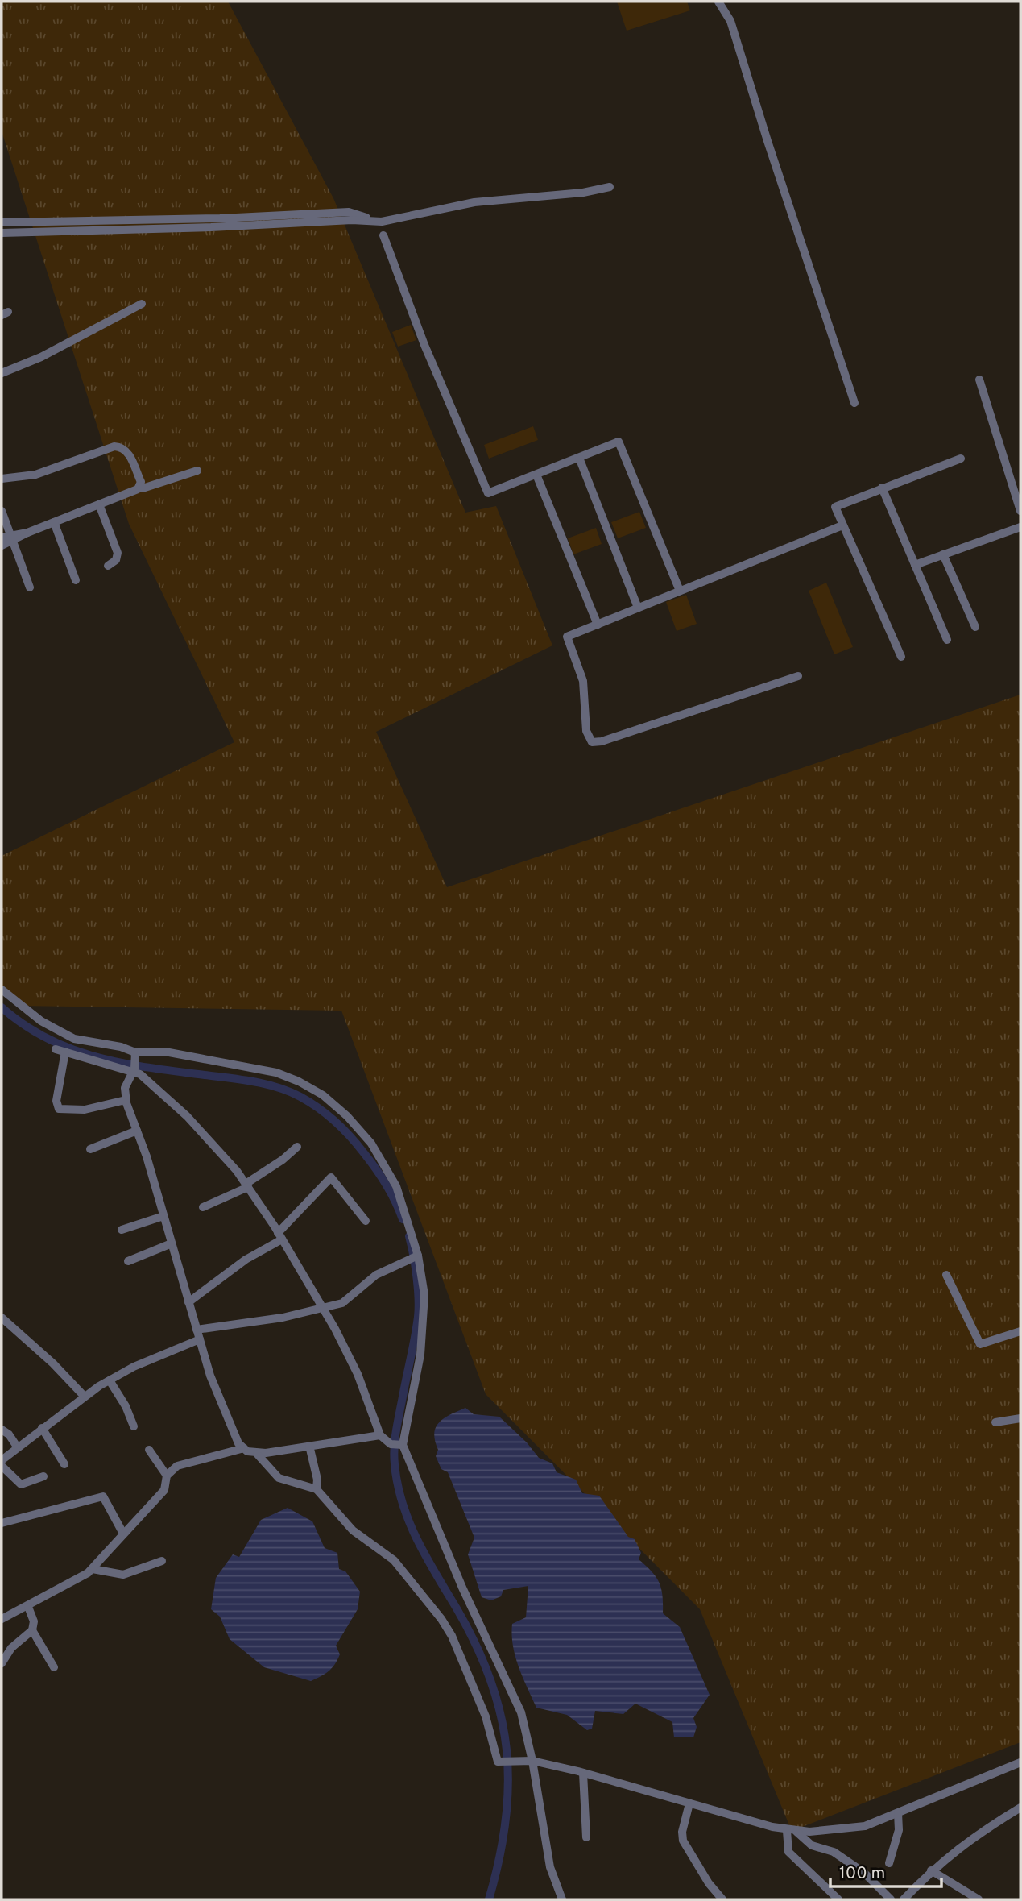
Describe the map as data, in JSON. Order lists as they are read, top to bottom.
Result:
{
  "scale_bar": "100 m"
}
